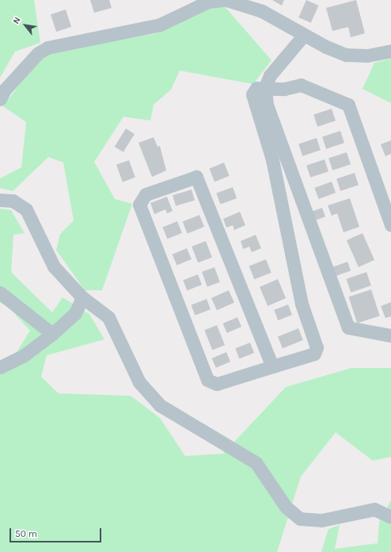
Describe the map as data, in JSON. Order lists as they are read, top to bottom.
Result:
{
  "scale_bar": "50 m",
  "north": "top left"
}
